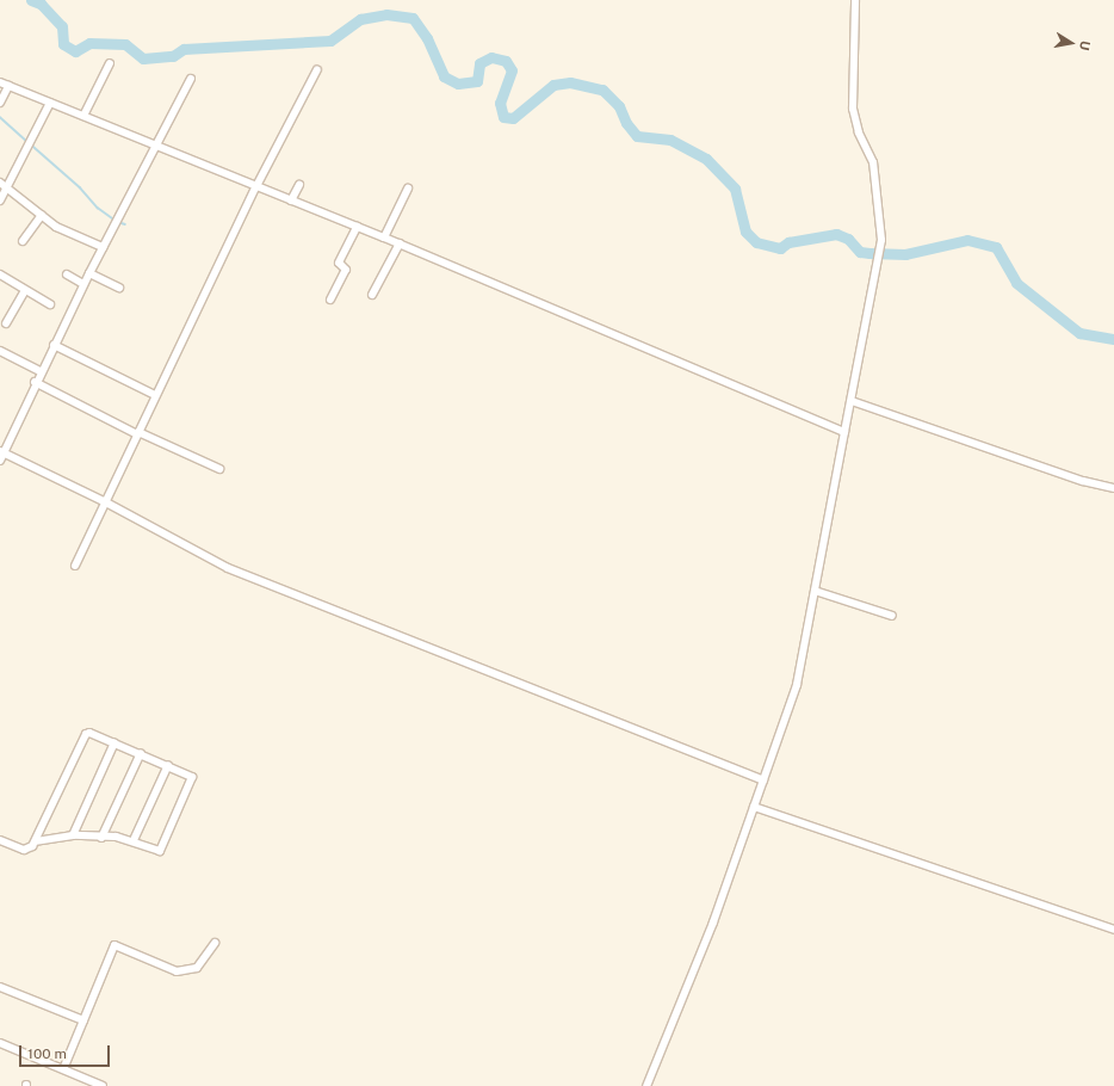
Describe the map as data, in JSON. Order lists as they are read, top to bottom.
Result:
{
  "scale_bar": "100 m",
  "north": "right"
}
